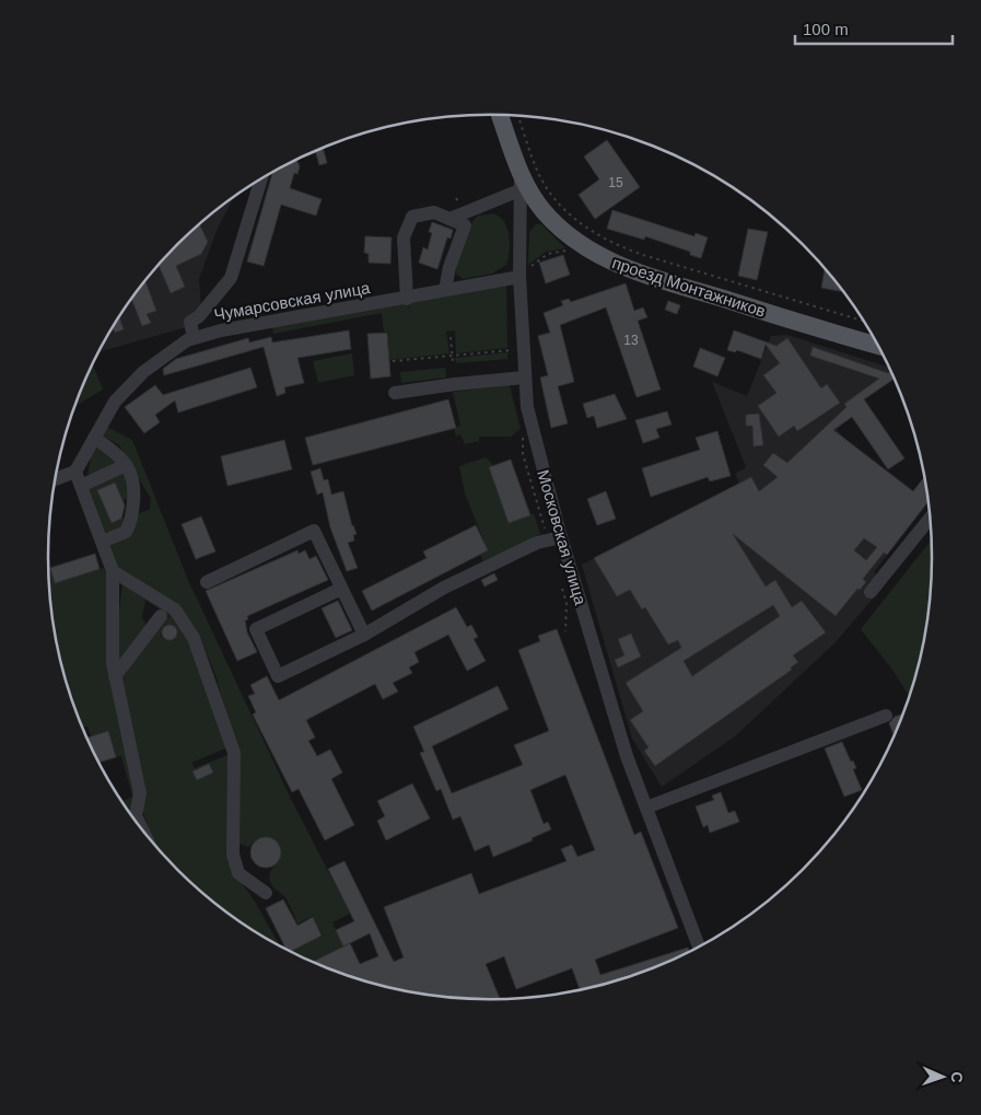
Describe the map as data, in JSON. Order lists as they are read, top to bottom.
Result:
{
  "streets": {
    "main road": ["проезд Монтажников", "Московская улица"],
    "street": ["Чумарсовская улица"]
  },
  "crossings": [
    ["проезд Монтажников", "Московская улица"],
    ["Чумарсовская улица", "Московская улица"]
  ],
  "house_numbers": ["15", "13"],
  "scale_bar": "100 m",
  "north": "right"
}
